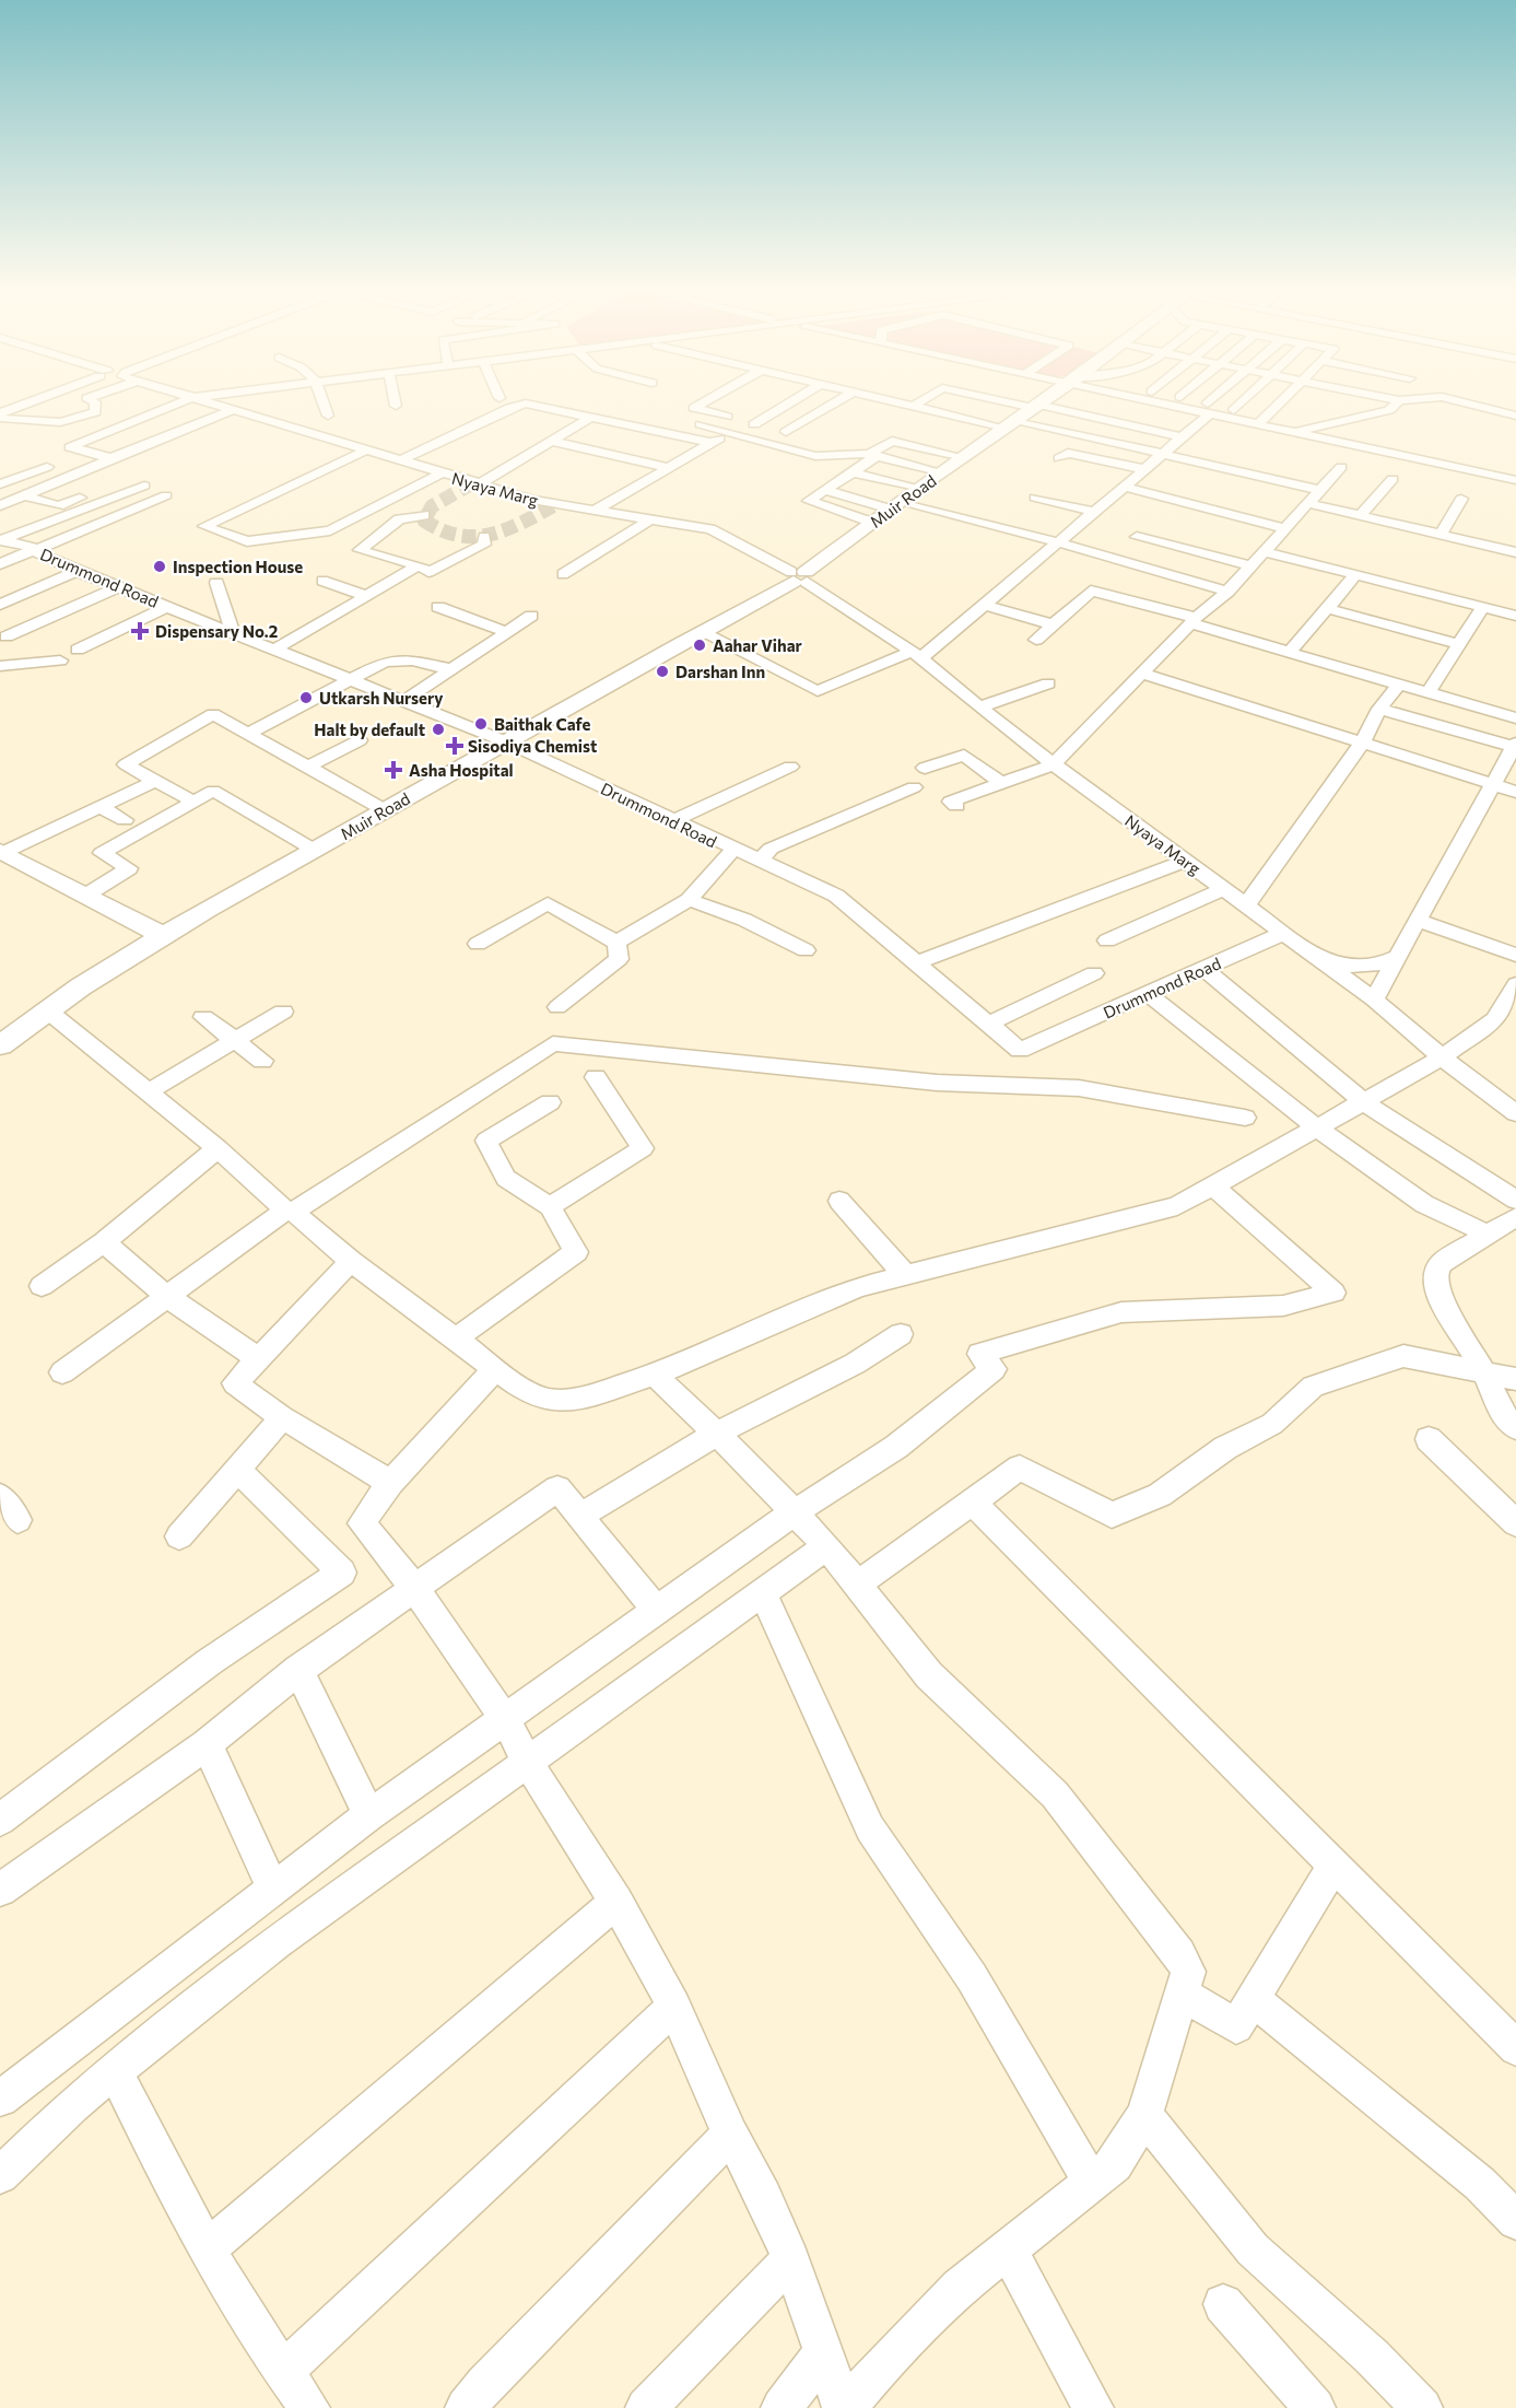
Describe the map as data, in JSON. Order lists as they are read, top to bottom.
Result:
{
  "streets": {
    "main road": ["Muir Road"],
    "street": ["Nyaya Marg", "Drummond Road"]
  },
  "crossings": [
    ["Nyaya Marg", "Muir Road"],
    ["Nyaya Marg", "Drummond Road"],
    ["Muir Road", "Drummond Road"]
  ],
  "places": {
    "other": [
      "Inspection House",
      "Aahar Vihar",
      "Darshan Inn",
      "Utkarsh Nursery",
      "Baithak Cafe",
      "Halt by default"
    ],
    "health": ["Dispensary No.2", "Sisodiya Chemist", "Asha Hospital"]
  }
}
